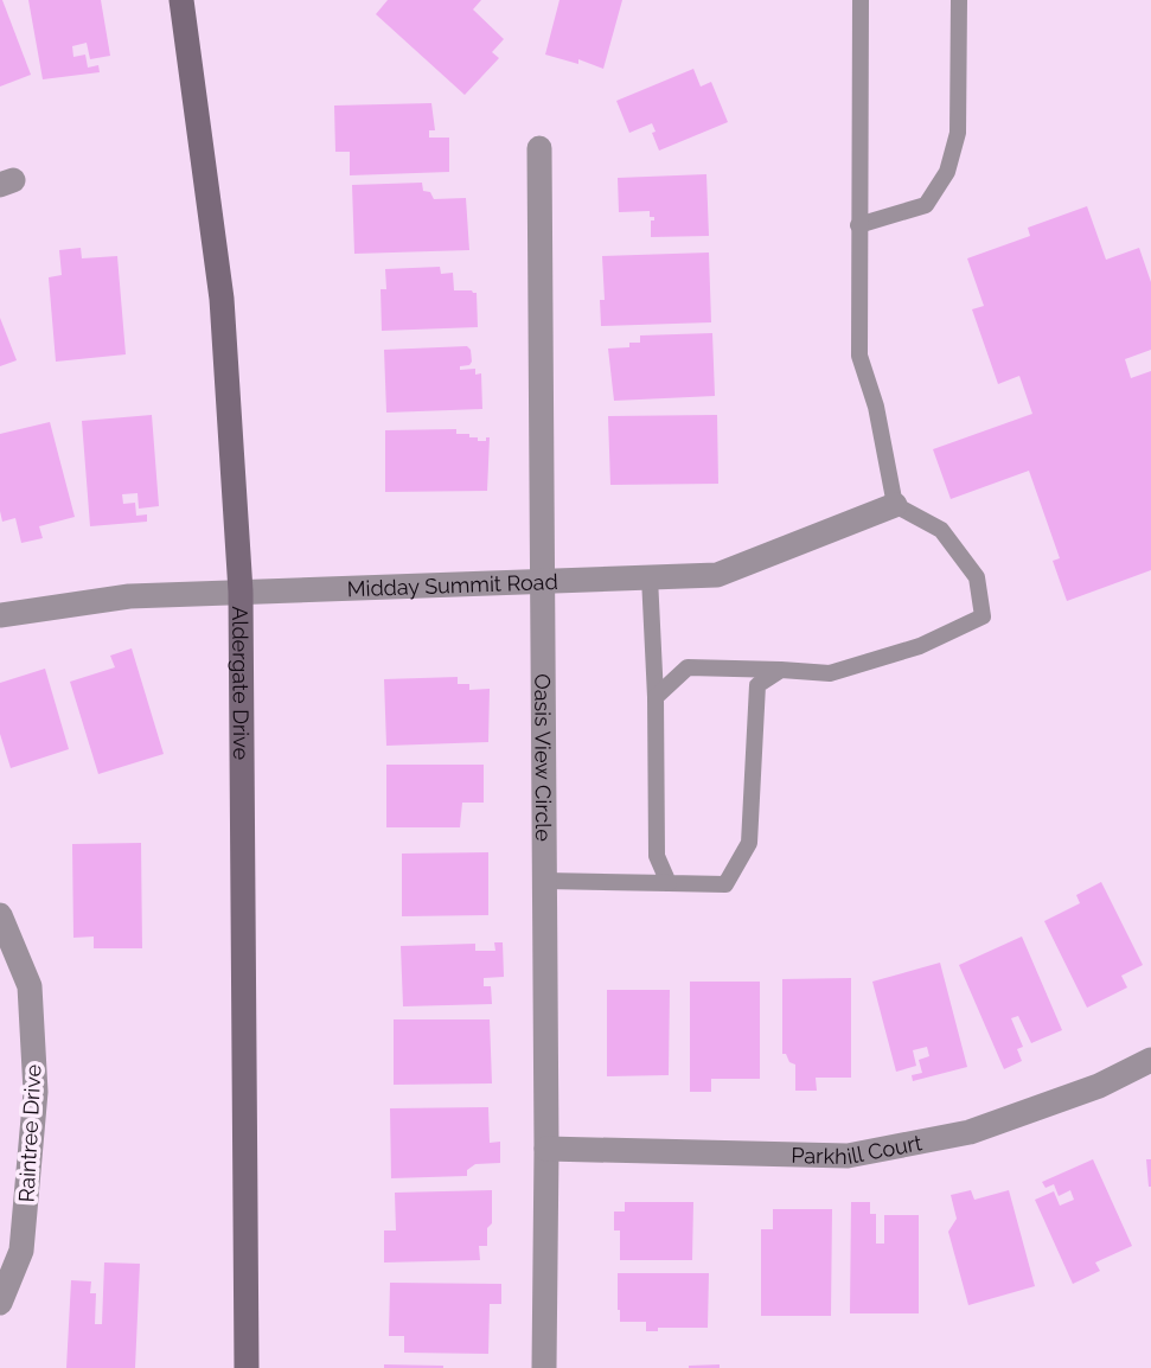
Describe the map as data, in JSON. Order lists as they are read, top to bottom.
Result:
{
  "streets": {
    "street": [
      "Midday Summit Road",
      "Aldergate Drive",
      "Oasis View Circle",
      "Raintree Drive",
      "Parkhill Court"
    ]
  },
  "crossings": [
    ["Midday Summit Road", "Aldergate Drive"],
    ["Midday Summit Road", "Oasis View Circle"],
    ["Oasis View Circle", "Parkhill Court"]
  ]
}
